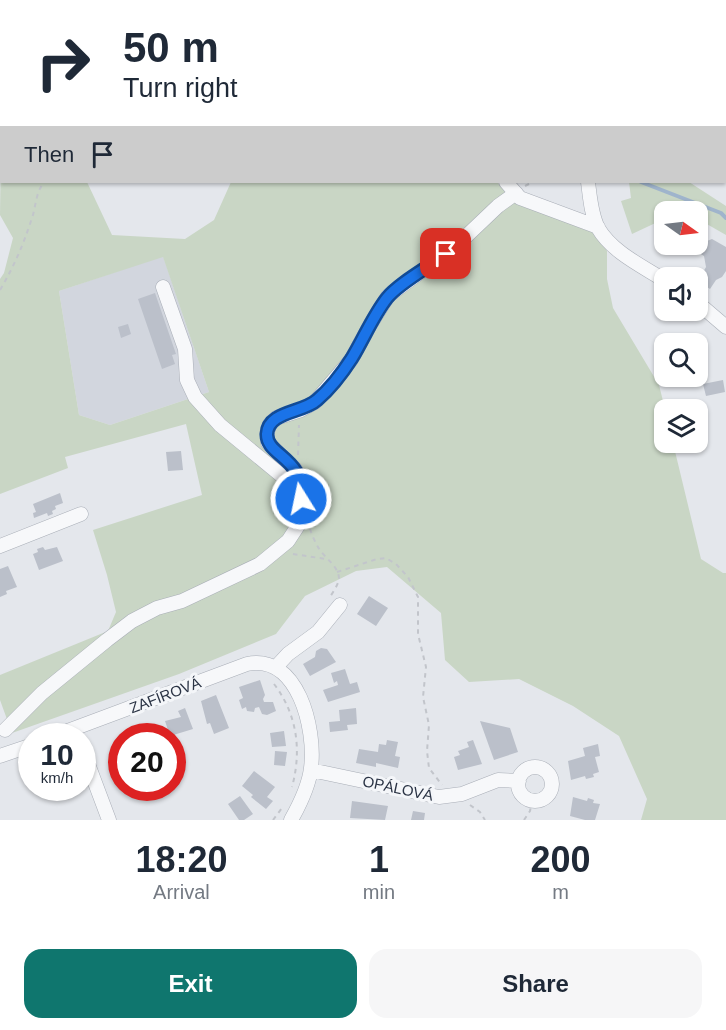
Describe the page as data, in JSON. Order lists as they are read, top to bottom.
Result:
{
  "streets": {
    "street": ["ZAFÍROVÁ", "OPÁLOVÁ"]
  },
  "north": "right",
  "page": {
    "turn": ["50 m", "Turn right"],
    "then": "Then",
    "speed": "10 km/h",
    "limit": "20",
    "eta": [
      "18:20",
      "Arrival",
      "1",
      "min",
      "200",
      "m"
    ],
    "buttons": ["Exit", "Share"]
  }
}
